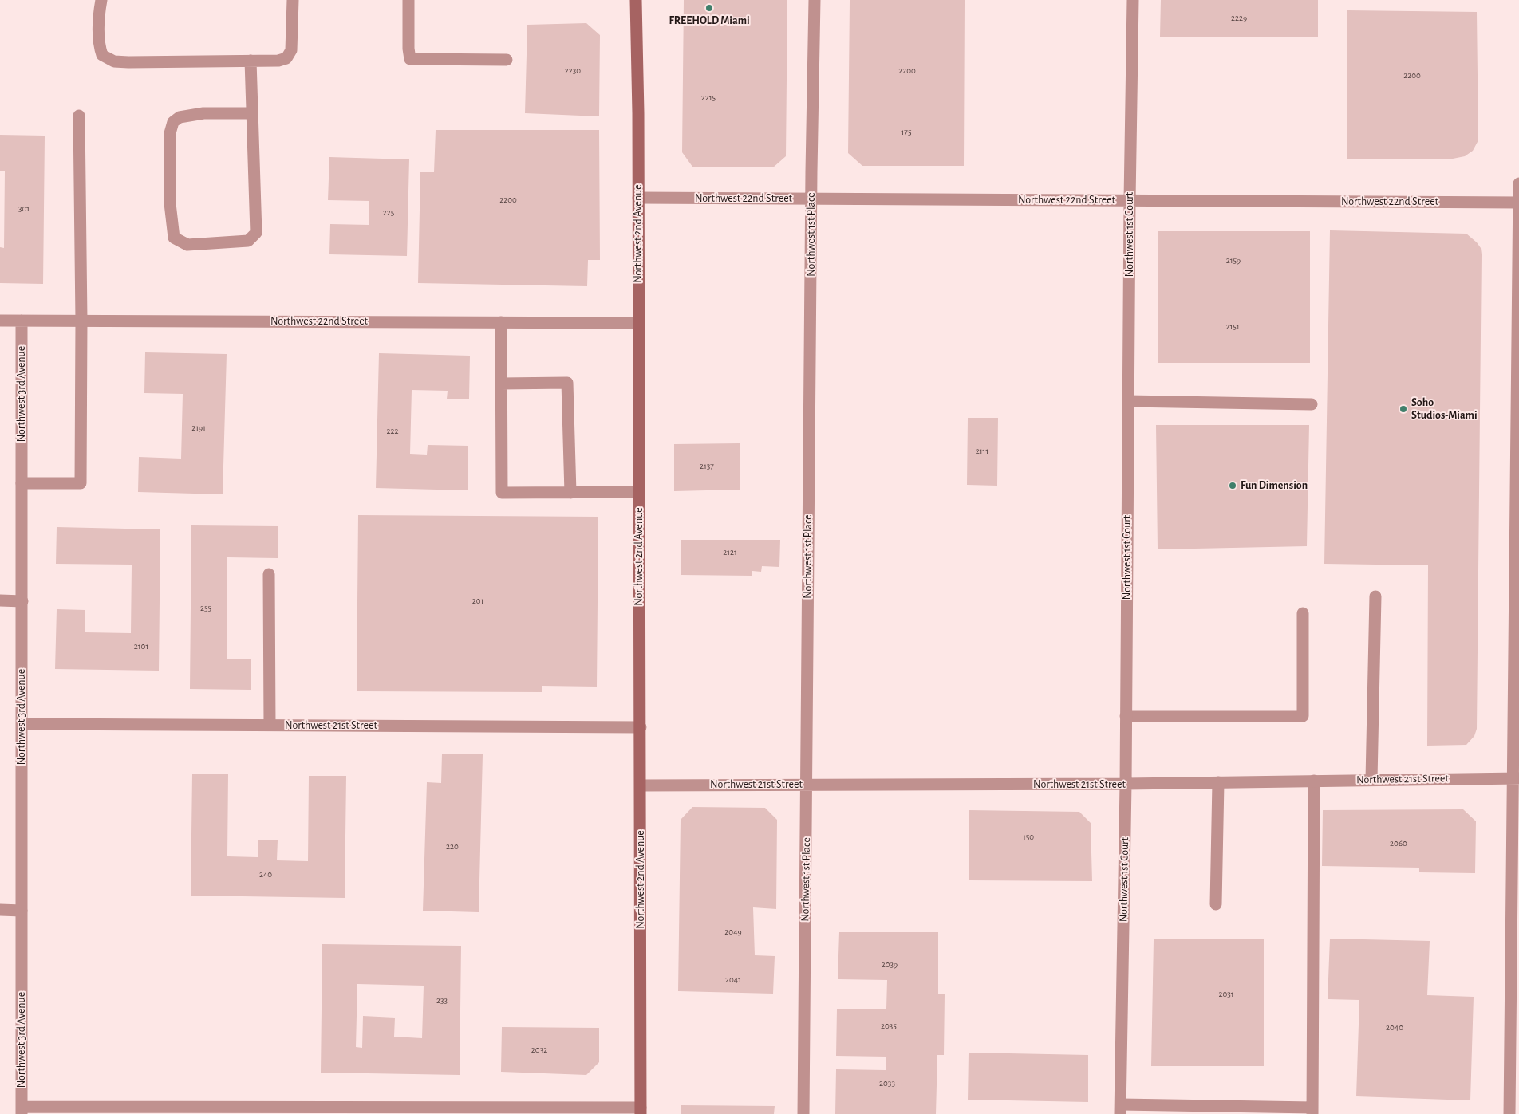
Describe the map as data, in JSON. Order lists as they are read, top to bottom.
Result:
{
  "streets": {
    "street": [
      "Northwest 22nd Street",
      "Northwest 2nd Avenue",
      "Northwest 1st Place",
      "Northwest 1st Court",
      "Northwest 3rd Avenue",
      "Northwest 21st Street"
    ]
  },
  "crossings": [
    ["Northwest 22nd Street", "Northwest 2nd Avenue"],
    ["Northwest 22nd Street", "Northwest 1st Place"],
    ["Northwest 22nd Street", "Northwest 1st Court"],
    ["Northwest 22nd Street", "Northwest 3rd Avenue"],
    ["Northwest 2nd Avenue", "Northwest 21st Street"],
    ["Northwest 1st Place", "Northwest 21st Street"],
    ["Northwest 1st Court", "Northwest 21st Street"],
    ["Northwest 3rd Avenue", "Northwest 21st Street"]
  ],
  "places": ["FREEHOLD Miami", "Soho Studios-Miami", "Fun Dimension"],
  "house_numbers": [
    "2229",
    "2230",
    "2200",
    "2200",
    "2215",
    "175",
    "2200",
    "301",
    "225",
    "2159",
    "2151",
    "2191",
    "222",
    "2111",
    "2137",
    "2121",
    "201",
    "255",
    "2101",
    "150",
    "2060",
    "220",
    "240",
    "2049",
    "2039",
    "2041",
    "2031",
    "233",
    "2035",
    "2040",
    "2032",
    "2033"
  ]
}
